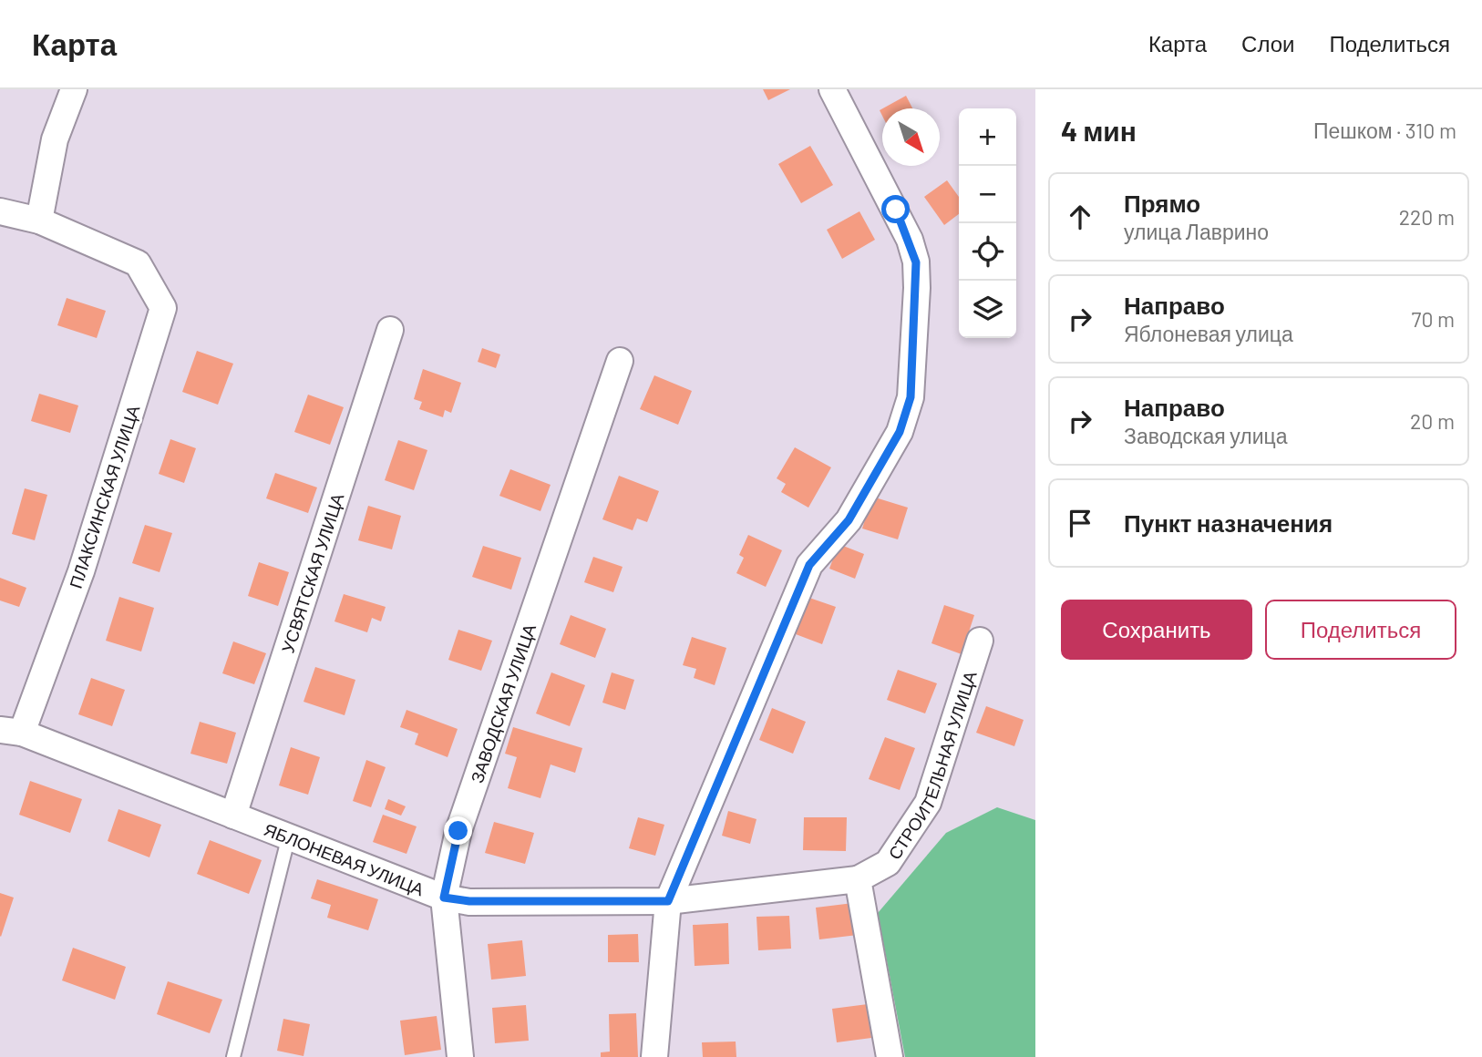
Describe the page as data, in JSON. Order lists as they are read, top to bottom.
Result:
{
  "streets": {
    "street": [
      "ПЛАКСИНСКАЯ УЛИЦА",
      "УСВЯТСКАЯ УЛИЦА",
      "ЗАВОДСКАЯ УЛИЦА",
      "СТРОИТЕЛЬНАЯ УЛИЦА",
      "ЯБЛОНЕВАЯ УЛИЦА"
    ]
  },
  "crossings": [
    ["ПЛАКСИНСКАЯ УЛИЦА", "ЯБЛОНЕВАЯ УЛИЦА"],
    ["УСВЯТСКАЯ УЛИЦА", "ЯБЛОНЕВАЯ УЛИЦА"],
    ["ЗАВОДСКАЯ УЛИЦА", "ЯБЛОНЕВАЯ УЛИЦА"],
    ["СТРОИТЕЛЬНАЯ УЛИЦА", "ЯБЛОНЕВАЯ УЛИЦА"]
  ],
  "north": "bottom right",
  "page": {
    "header": "Карта",
    "nav": ["Карта", "Слои", "Поделиться"],
    "heading": ["4 мин", "Пешком · 310 m"],
    "map_buttons": ["+", "−"],
    "list": [
      ["Прямо", "улица Лаврино", "220 m"],
      ["Направо", "Яблоневая улица", "70 m"],
      ["Направо", "Заводская улица", "20 m"],
      "Пункт назначения"
    ],
    "buttons": ["Сохранить", "Поделиться"]
  }
}
